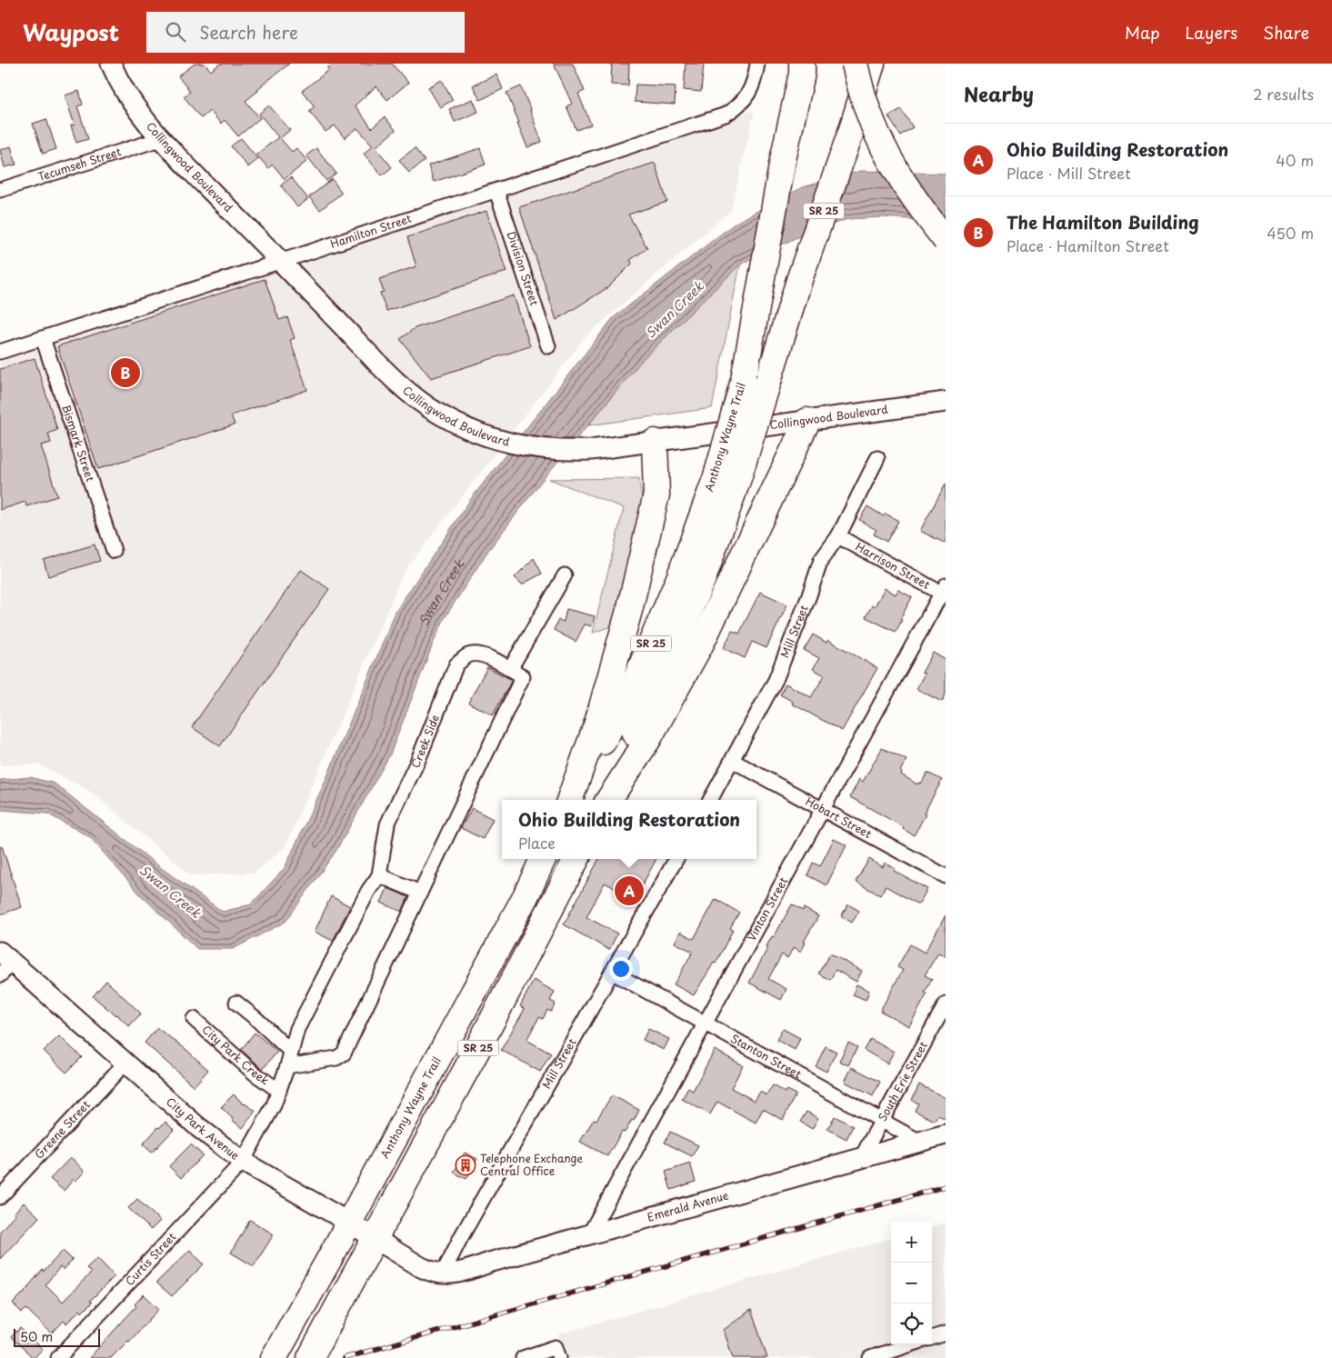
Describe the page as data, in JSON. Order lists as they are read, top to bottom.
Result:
{
  "streets": {
    "highway": ["SR 25", "Anthony Wayne Trail"],
    "street": [
      "Tecumseh Street",
      "Collingwood Boulevard",
      "Hamilton Street",
      "Division Street",
      "Bismark Street",
      "Harrison Street",
      "Mill Street",
      "Creek Side",
      "Hobart Street",
      "Vinton Street",
      "City Park Creek",
      "Stanton Street",
      "South Erie Street",
      "City Park Avenue",
      "Greene Street",
      "Emerald Avenue",
      "Curtis Street"
    ]
  },
  "crossings": [
    ["Tecumseh Street", "Collingwood Boulevard"],
    ["Collingwood Boulevard", "Hamilton Street"],
    ["SR 25", "City Park Avenue"],
    ["Hamilton Street", "Division Street"],
    ["Hamilton Street", "Bismark Street"],
    ["Anthony Wayne Trail", "City Park Avenue"],
    ["Harrison Street", "Mill Street"],
    ["Harrison Street", "Vinton Street"],
    ["Mill Street", "Hobart Street"],
    ["Mill Street", "Stanton Street"],
    ["Mill Street", "City Park Avenue"],
    ["Mill Street", "Emerald Avenue"],
    ["Creek Side", "City Park Creek"],
    ["Creek Side", "City Park Avenue"],
    ["Creek Side", "Curtis Street"],
    ["Hobart Street", "Vinton Street"],
    ["Vinton Street", "Stanton Street"],
    ["Vinton Street", "Emerald Avenue"],
    ["Stanton Street", "South Erie Street"],
    ["Stanton Street", "Emerald Avenue"],
    ["South Erie Street", "Emerald Avenue"],
    ["City Park Avenue", "Greene Street"],
    ["City Park Avenue", "Emerald Avenue"],
    ["City Park Avenue", "Curtis Street"]
  ],
  "water": ["Swan Creek"],
  "places": {
    "building": ["Telephone Exchange Central Office"]
  },
  "scale_bar": "50 m",
  "page": {
    "header": "Waypost",
    "search": "Search here",
    "nav": ["Map", "Layers", "Share"],
    "heading": ["Nearby", "2 results"],
    "list": [
      {
        "mark": "A",
        "name": "Ohio Building Restoration",
        "note": "Place · Mill Street",
        "value": "40 m"
      },
      {
        "mark": "B",
        "name": "The Hamilton Building",
        "note": "Place · Hamilton Street",
        "value": "450 m"
      }
    ],
    "pins": ["B", "A"],
    "popup": ["Ohio Building Restoration", "Place"],
    "map_buttons": ["+", "−"],
    "scale": "50 m"
  }
}
